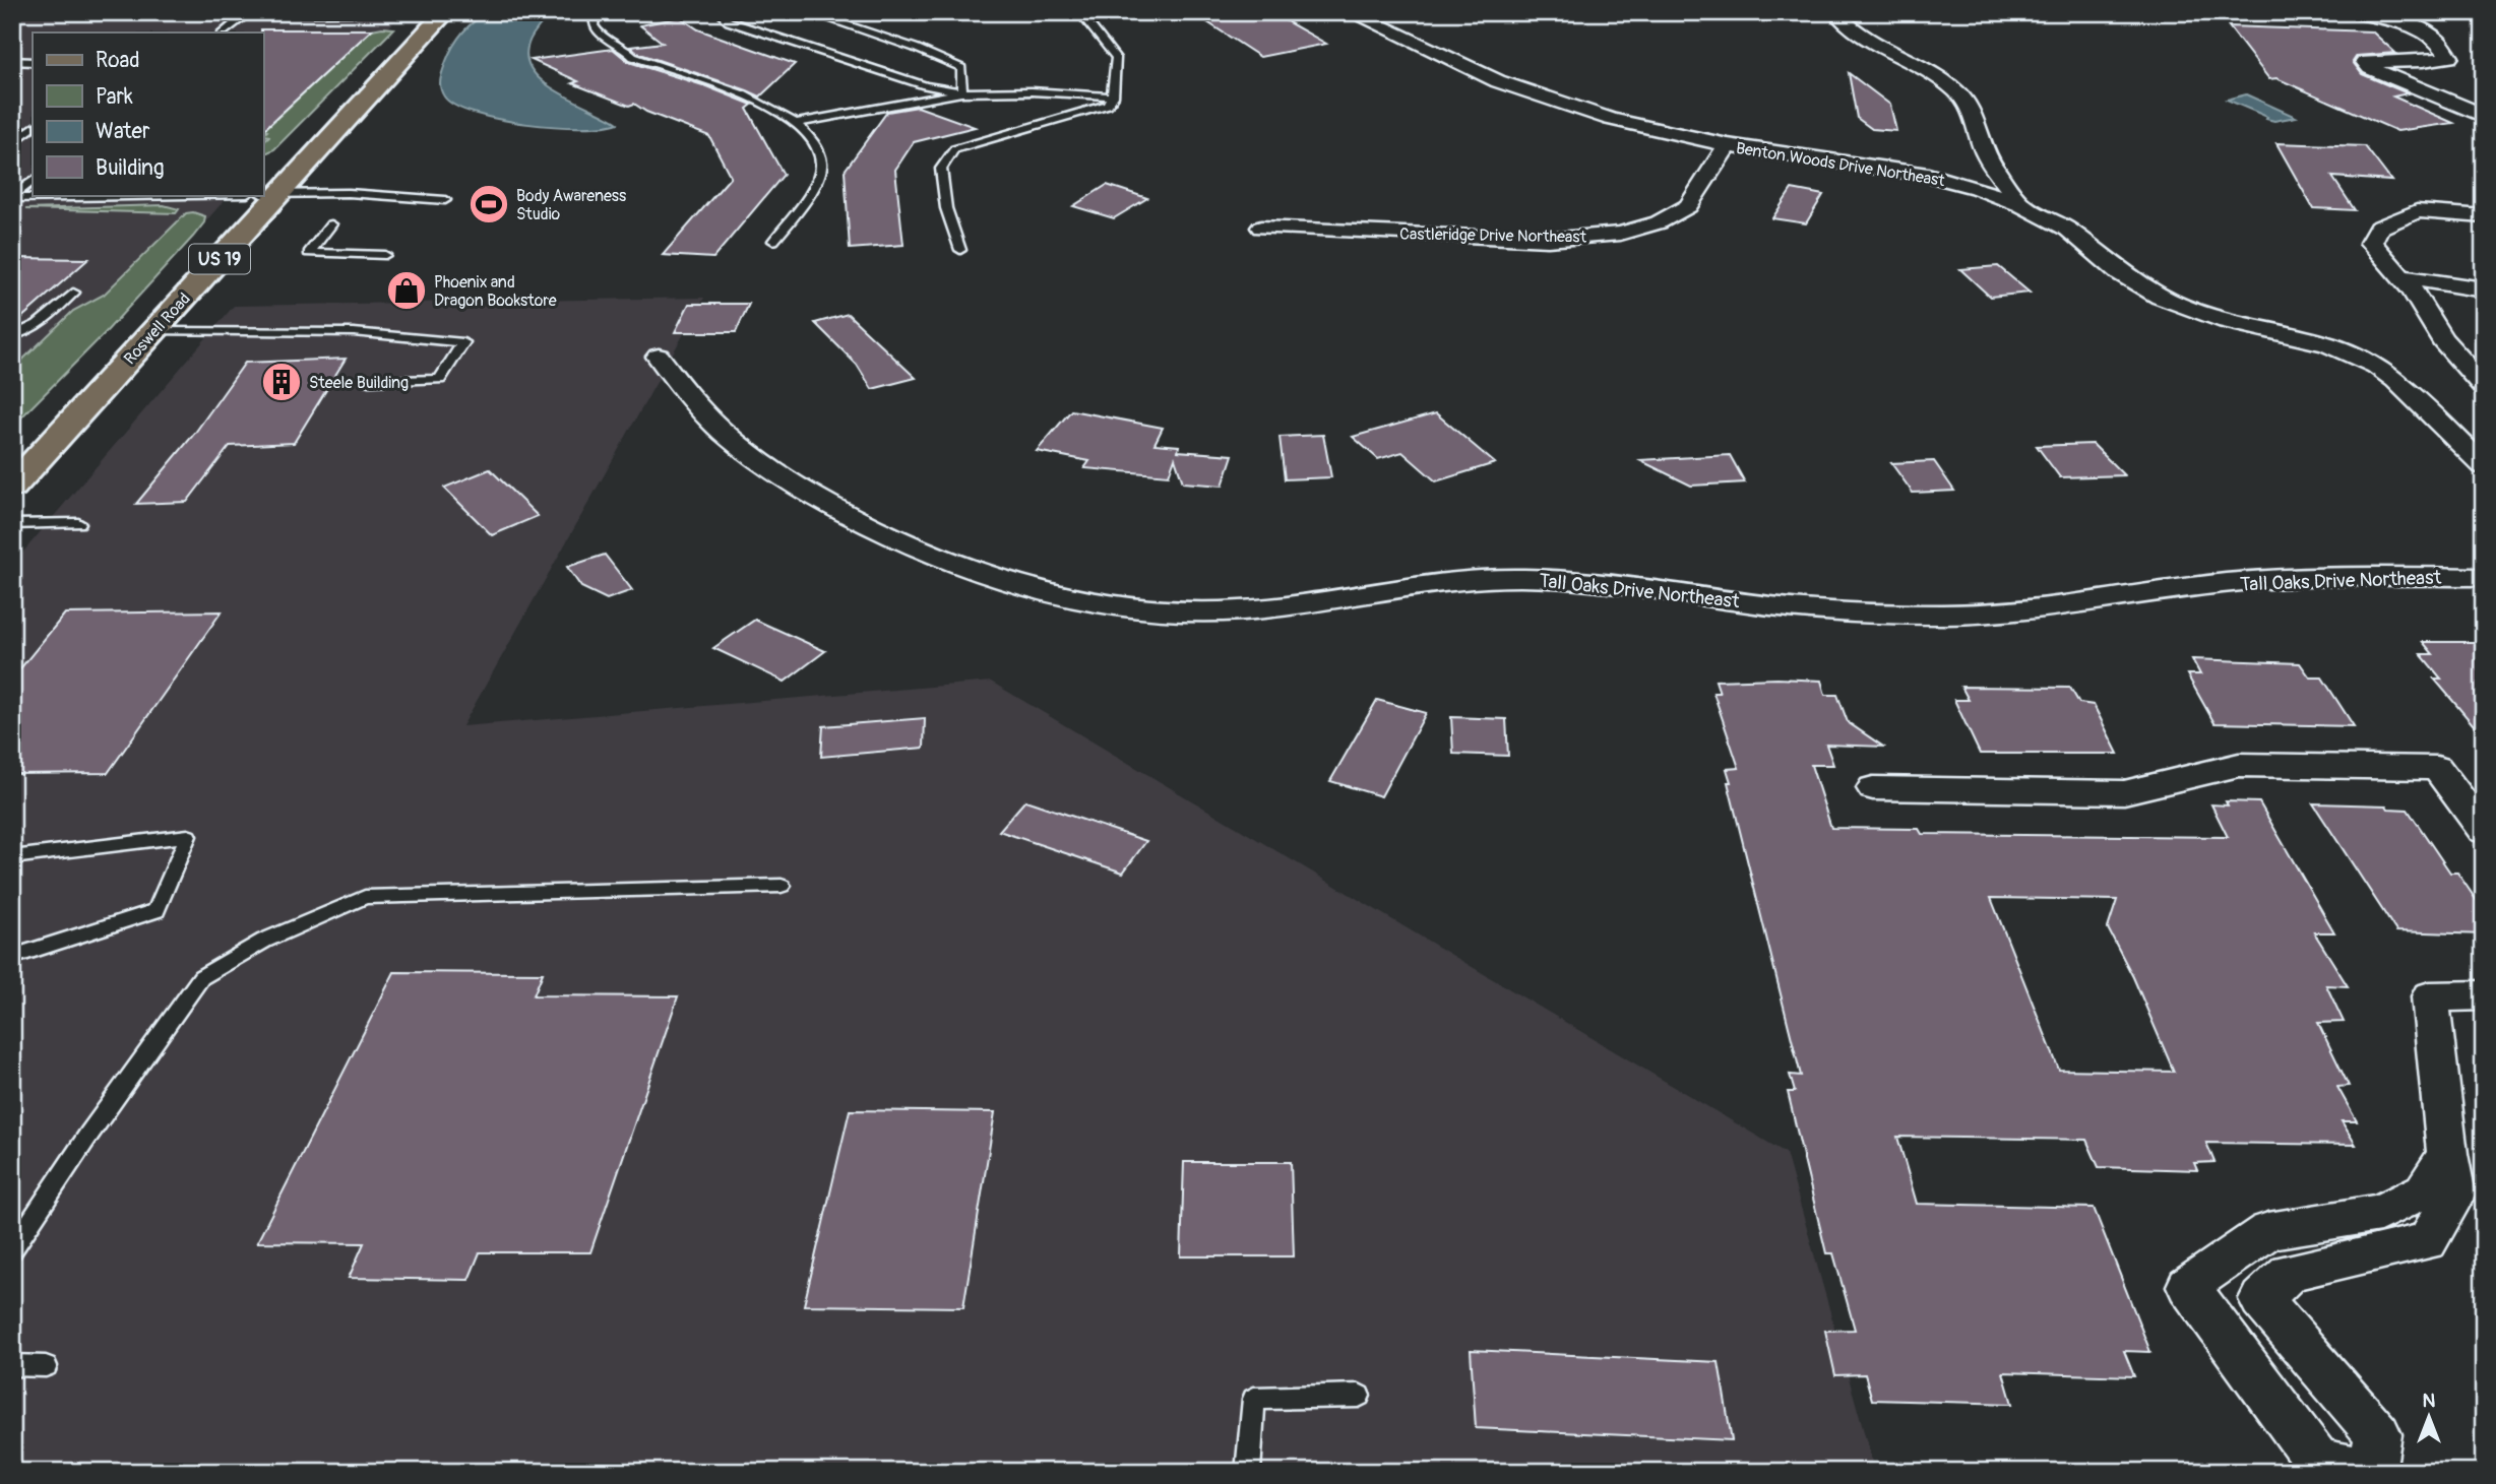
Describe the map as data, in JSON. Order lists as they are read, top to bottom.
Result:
{
  "streets": {
    "main road": ["US 19", "Roswell Road"],
    "street": ["Benton Woods Drive Northeast", "Castleridge Drive Northeast", "Tall Oaks Drive Northeast"]
  },
  "crossings": [
    ["Benton Woods Drive Northeast", "Castleridge Drive Northeast"]
  ],
  "places": {
    "sports": ["Body Awareness Studio"],
    "shop": ["Phoenix and Dragon Bookstore"],
    "building": ["Steele Building"]
  },
  "legend": [
    "Road",
    "Park",
    "Water",
    "Building"
  ],
  "north": "top"
}
